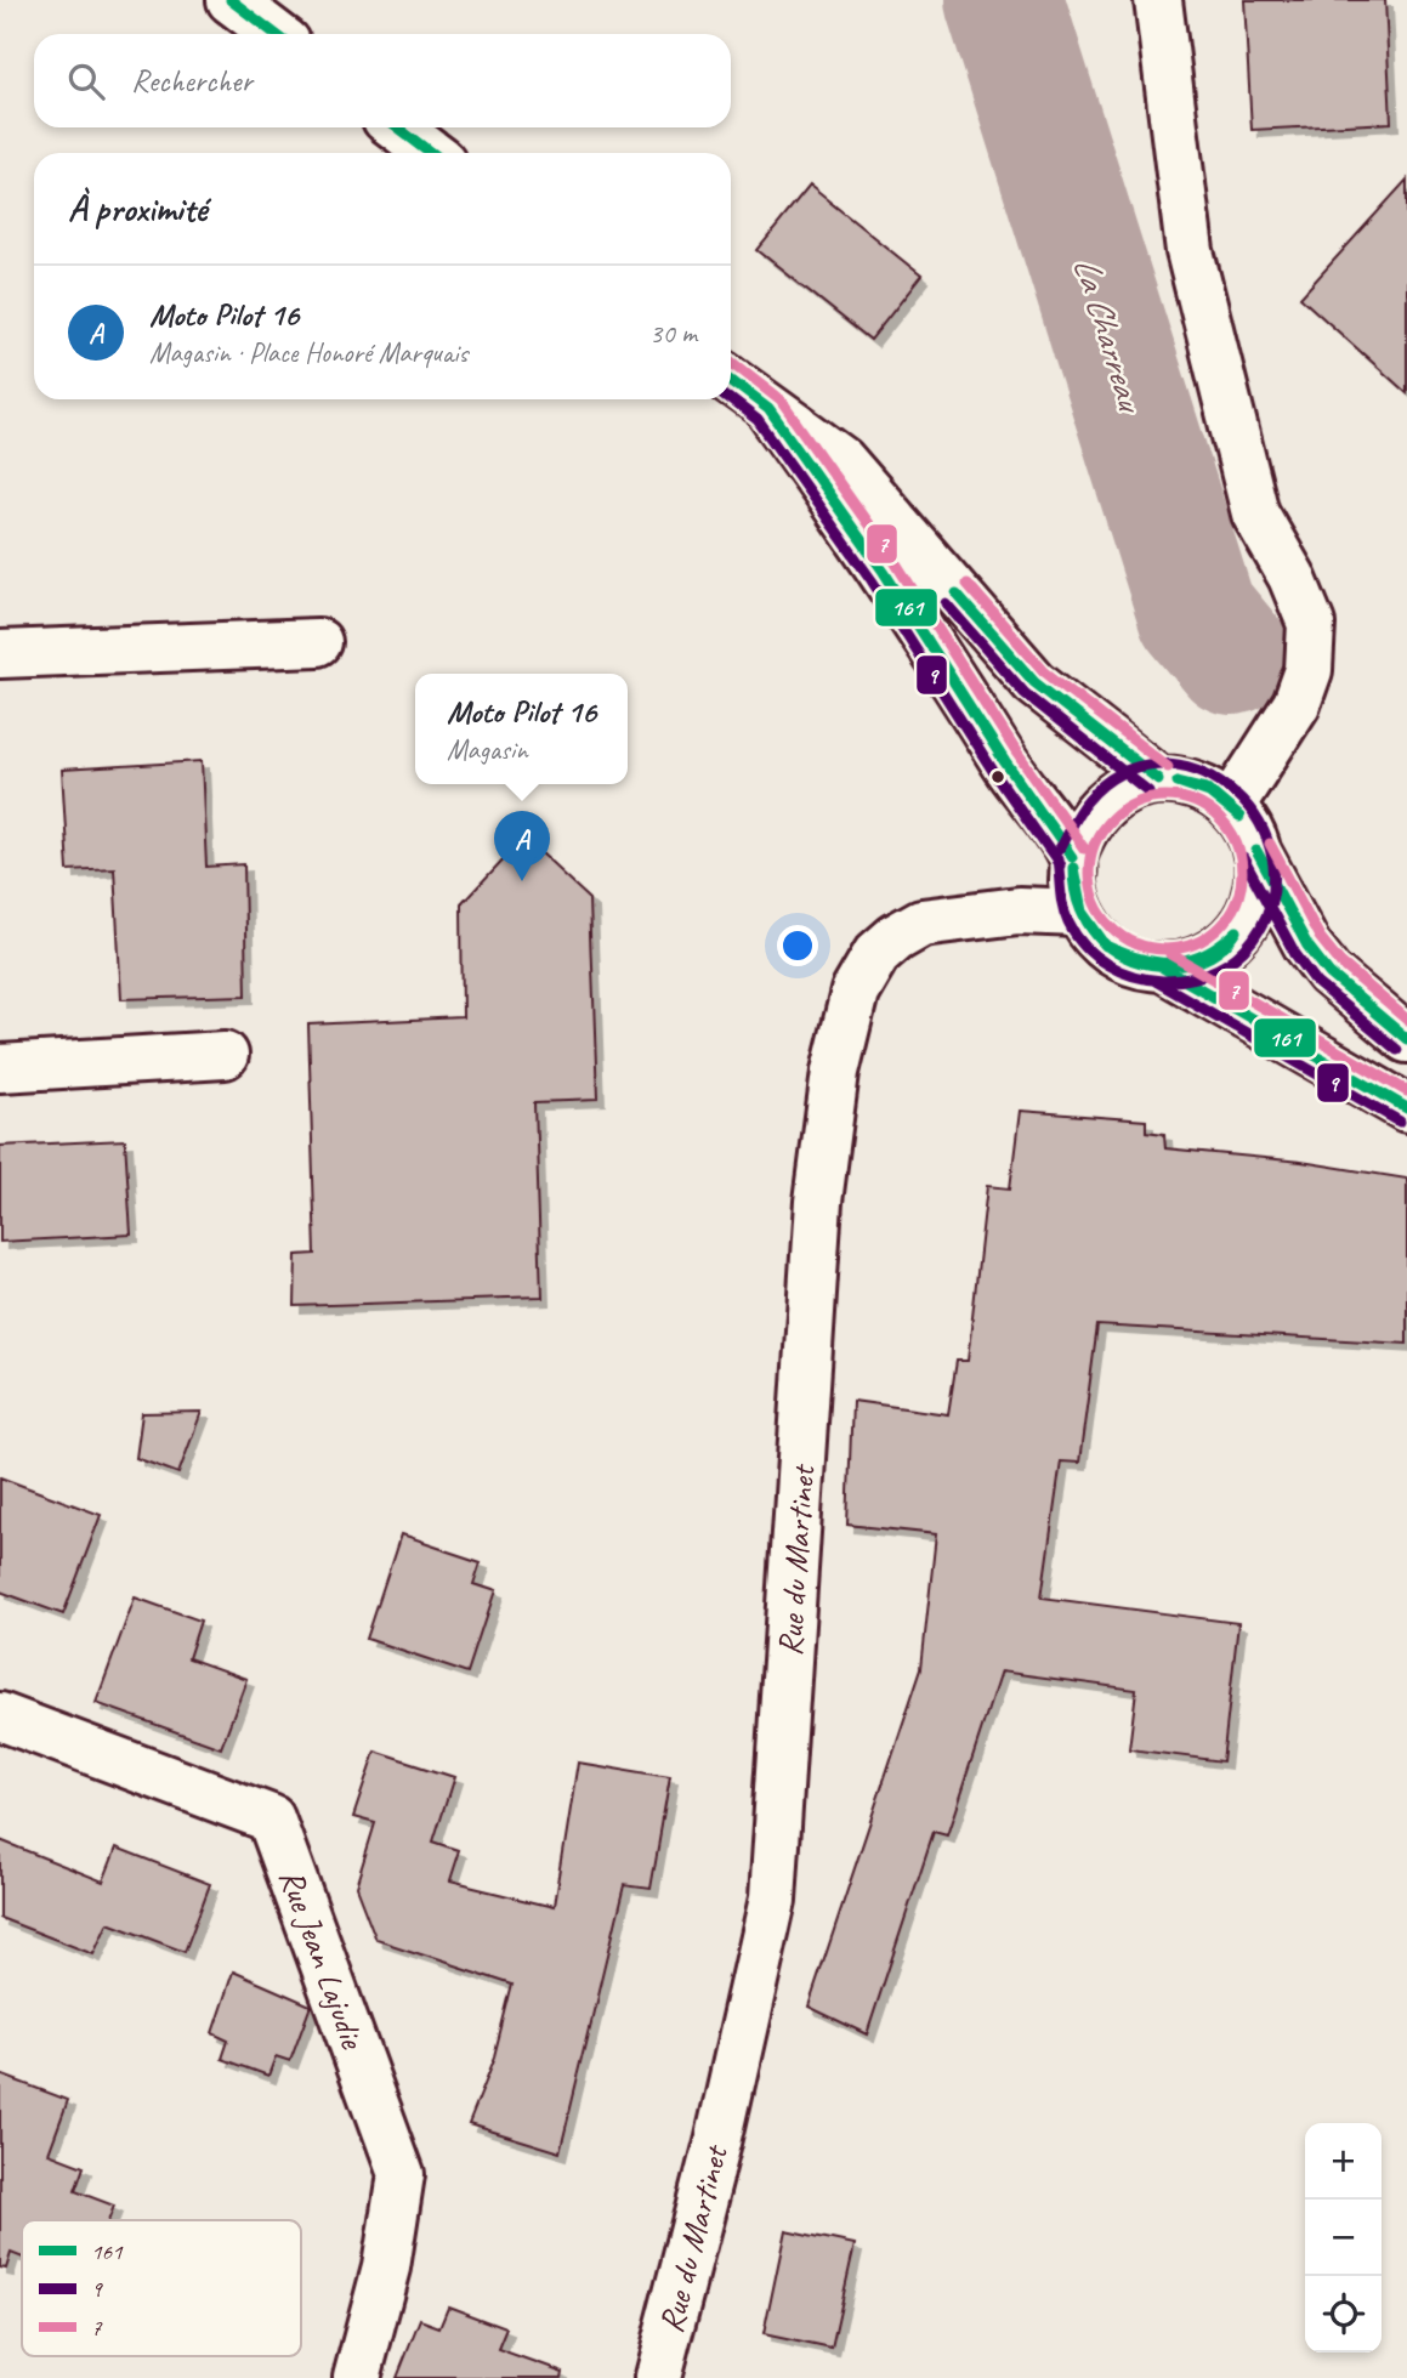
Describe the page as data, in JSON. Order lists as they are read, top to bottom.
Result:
{
  "streets": {
    "street": ["Rue du Martinet", "Rue Jean Lajudie"]
  },
  "water": ["La Charreau"],
  "lines": ["transit line 161", "transit line 7", "transit line 9"],
  "legend": ["161", "9", "7"],
  "page": {
    "search": "Rechercher",
    "heading": "À proximité",
    "list": [
      {
        "mark": "A",
        "name": "Moto Pilot 16",
        "note": "Magasin · Place Honoré Marquais",
        "value": "30 m"
      }
    ],
    "popup": ["Moto Pilot 16", "Magasin"],
    "pins": "A",
    "map_buttons": ["+", "−"]
  }
}
